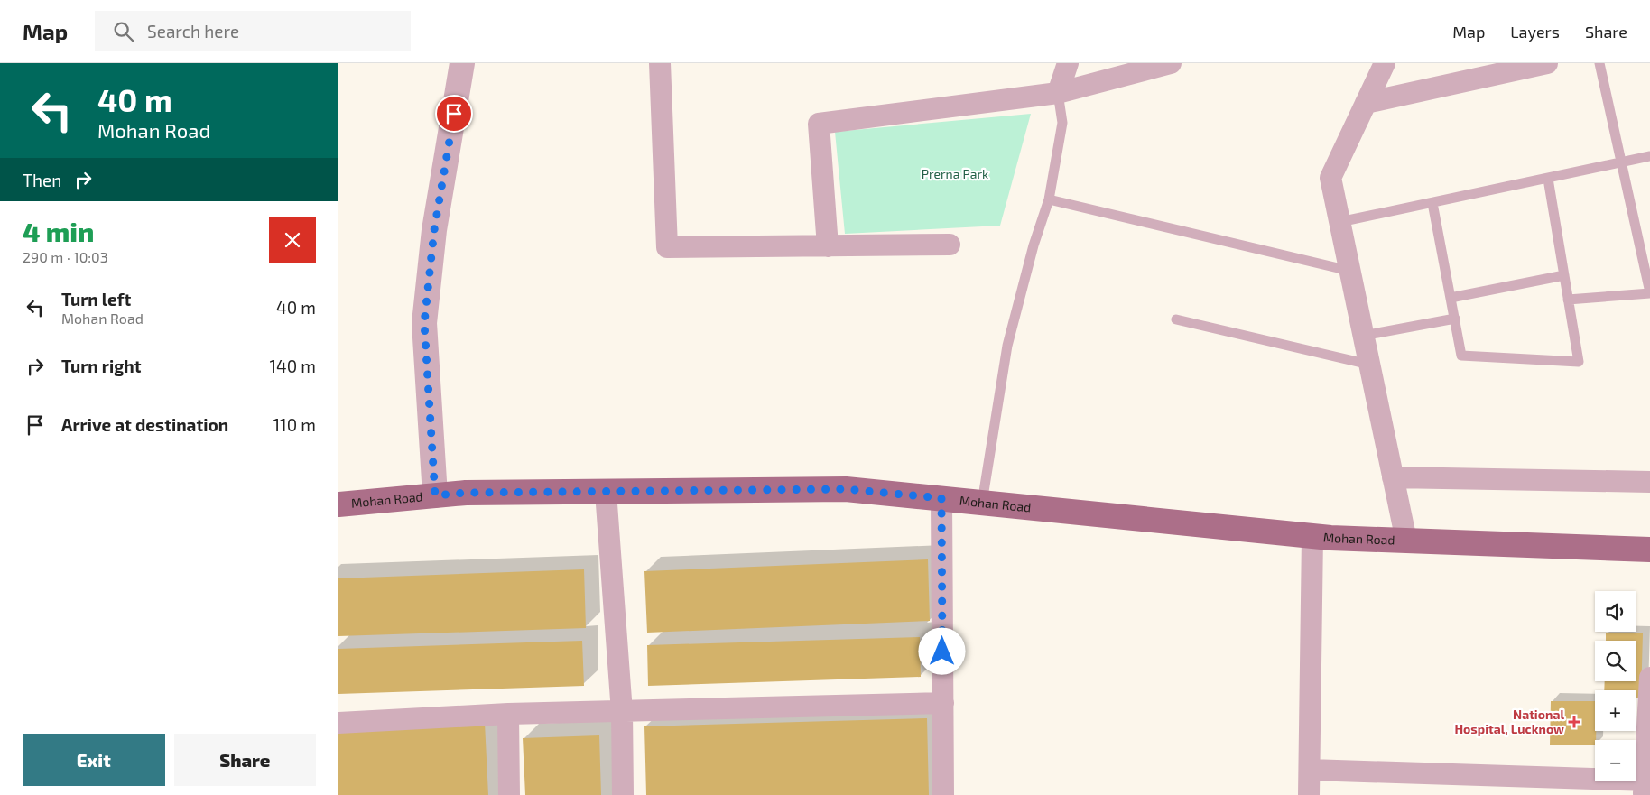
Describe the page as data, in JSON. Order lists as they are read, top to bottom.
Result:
{
  "streets": {
    "main road": ["Mohan Road"]
  },
  "parks": ["Prerna Park"],
  "places": {
    "health": ["National Hospital, Lucknow"]
  },
  "page": {
    "header": "Map",
    "search": "Search here",
    "nav": ["Map", "Layers", "Share"],
    "turn": ["40 m", "Mohan Road"],
    "then": "Then",
    "heading": ["4 min", "290 m · 10:03"],
    "list": [
      {
        "name": "Turn left",
        "note": "Mohan Road",
        "value": "40 m"
      },
      {
        "name": "Turn right",
        "value": "140 m"
      },
      {
        "name": "Arrive at destination",
        "value": "110 m"
      }
    ],
    "map_buttons": ["+", "−"],
    "buttons": ["Exit", "Share"]
  }
}
